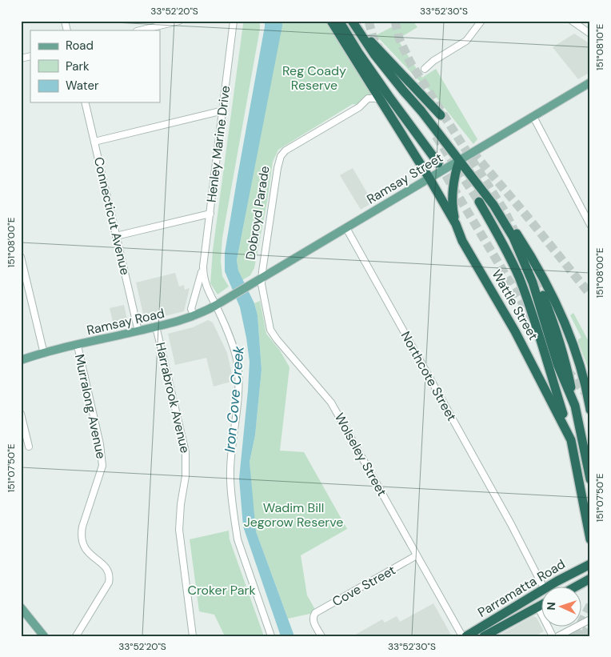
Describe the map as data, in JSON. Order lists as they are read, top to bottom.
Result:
{
  "streets": {
    "highway": ["Wattle Street", "Parramatta Road"],
    "main road": ["Ramsay Street", "Ramsay Road"],
    "street": [
      "Henley Marine Drive",
      "Dobroyd Parade",
      "Connecticut Avenue",
      "Northcote Street",
      "Harrabrook Avenue",
      "Murralong Avenue",
      "Wolseley Street",
      "Cove Street"
    ]
  },
  "crossings": [
    ["Henley Marine Drive", "Ramsay Road"],
    ["Ramsay Street", "Dobroyd Parade"],
    ["Ramsay Street", "Wattle Street"],
    ["Ramsay Street", "Ramsay Road"],
    ["Ramsay Street", "Northcote Street"],
    ["Ramsay Street", "Wolseley Street"],
    ["Dobroyd Parade", "Wattle Street"],
    ["Dobroyd Parade", "Wolseley Street"],
    ["Connecticut Avenue", "Ramsay Road"],
    ["Ramsay Road", "Harrabrook Avenue"],
    ["Ramsay Road", "Murralong Avenue"],
    ["Wolseley Street", "Cove Street"]
  ],
  "water": ["Iron Cove Creek"],
  "parks": ["Reg Coady Reserve", "Wadim Bill Jegorow Reserve", "Croker Park"],
  "legend": ["Road", "Park", "Water"],
  "north": "left",
  "coordinates": [
    "33°52'20\"S",
    "33°52'30\"S",
    "151°08'10\"E",
    "151°08'00\"E",
    "151°07'50\"E"
  ]
}
